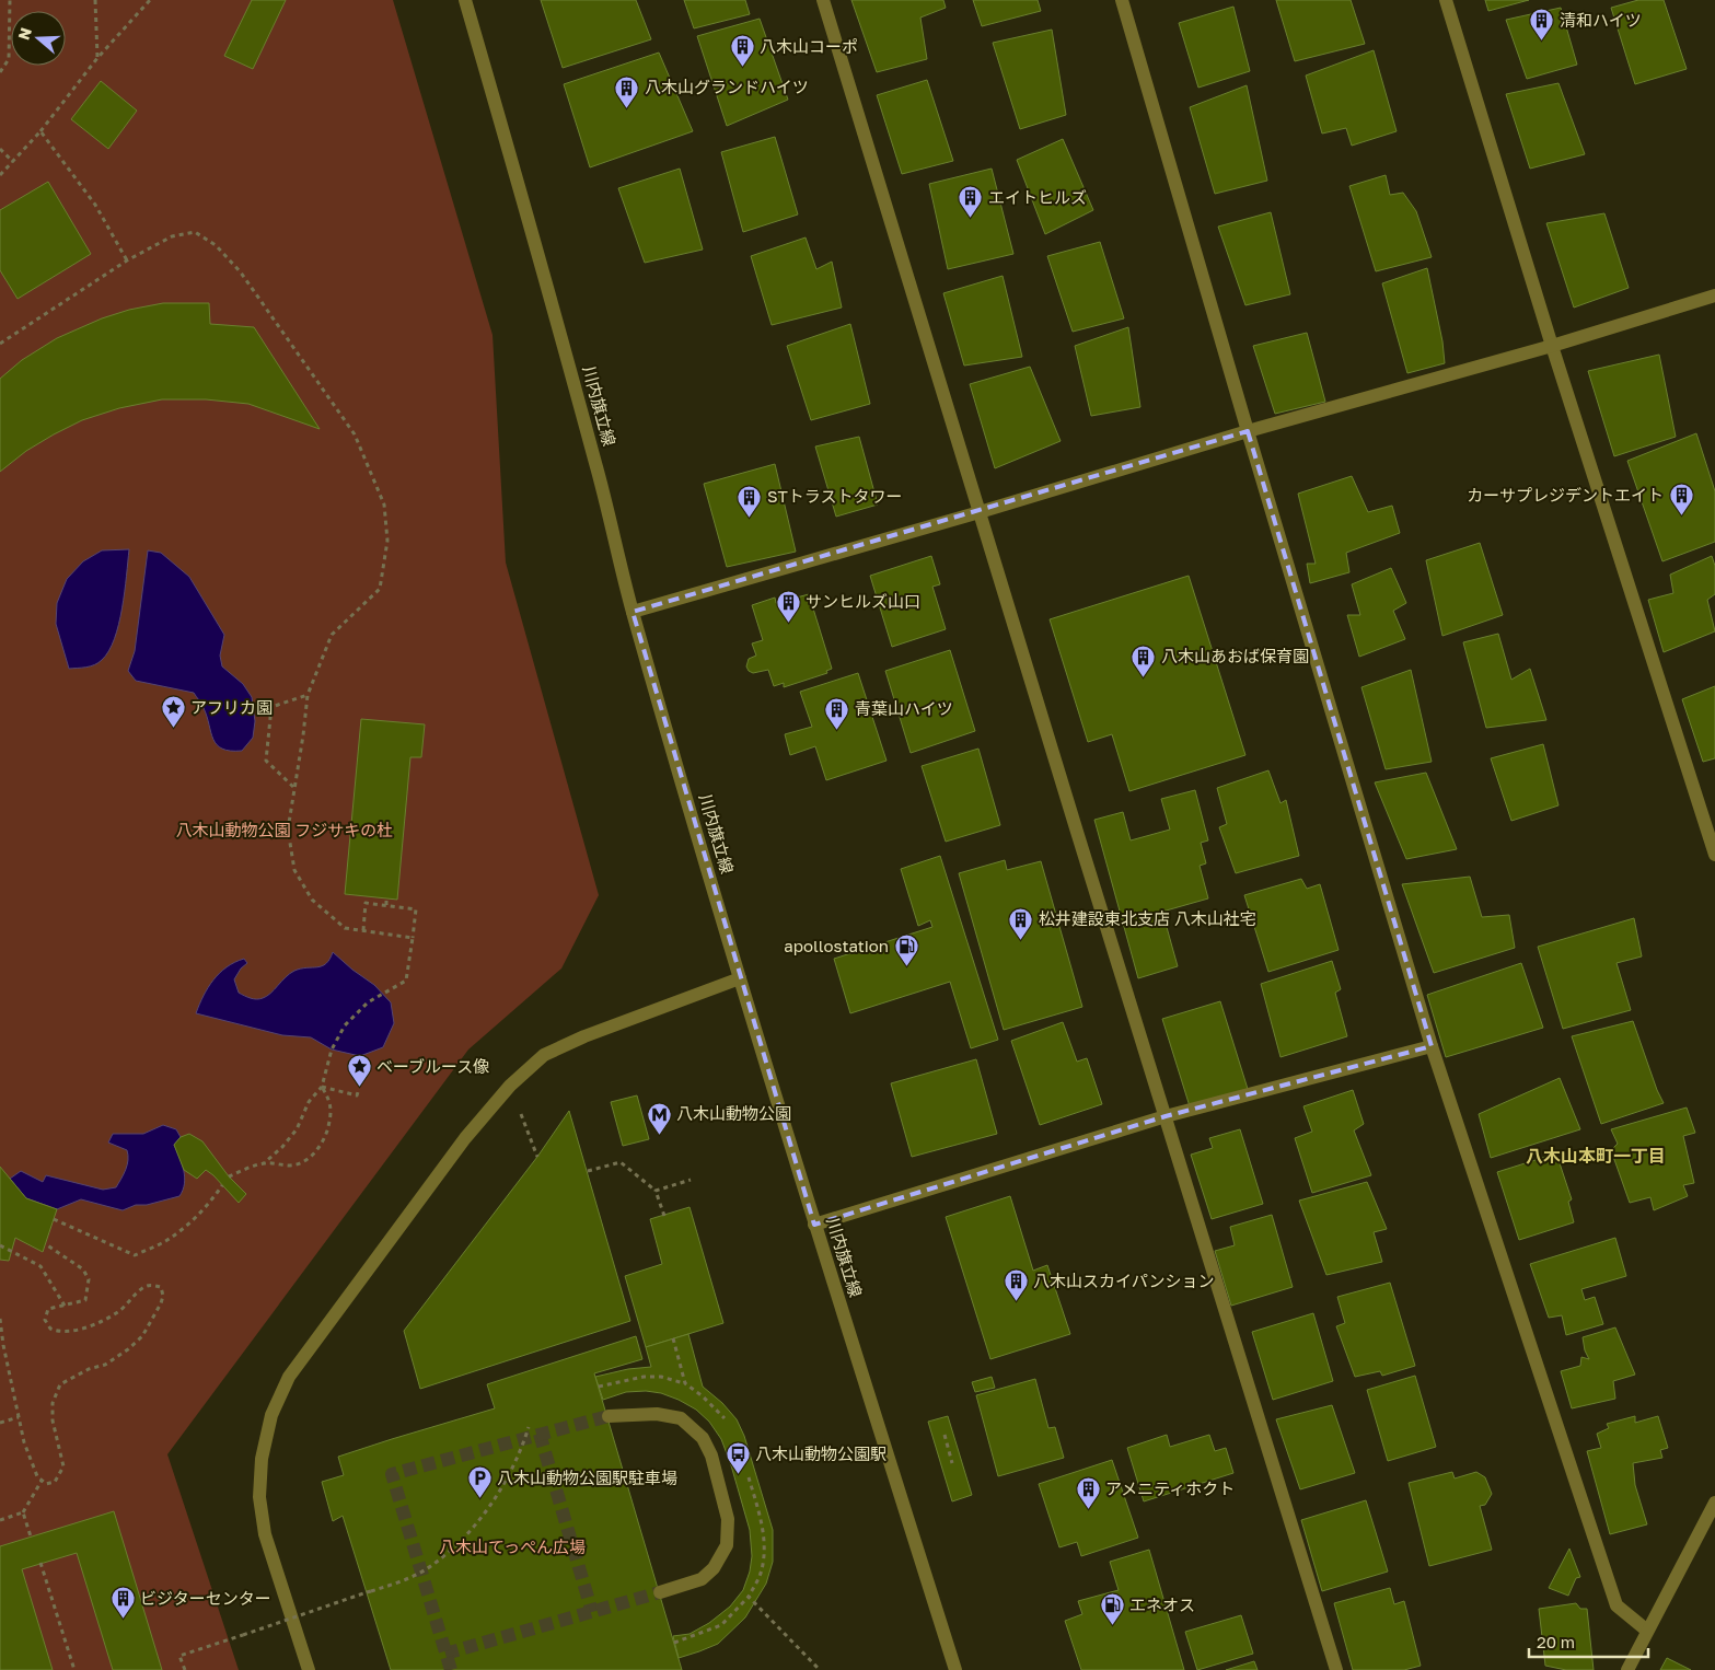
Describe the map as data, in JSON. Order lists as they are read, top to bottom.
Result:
{
  "streets": {
    "street": ["川内旗立線"]
  },
  "districts": ["八木山本町一丁目"],
  "parks": ["八木山動物公園 フジサキの杜", "八木山てっぺん広場"],
  "places": {
    "building": [
      "清和ハイツ",
      "八木山コーポ",
      "八木山グランドハイツ",
      "エイトヒルズ",
      "カーサプレジデントエイト",
      "STトラストタワー",
      "サンヒルズ山口",
      "八木山あおば保育園",
      "青葉山ハイツ",
      "松井建設東北支店 八木山社宅",
      "八木山スカイパンション",
      "アメニティホクト",
      "ビジターセンター"
    ],
    "place": ["アフリカ園", "ベーブルース像"],
    "fuel station": ["apollostation", "エネオス"],
    "metro station": ["八木山動物公園"],
    "bus stop": ["八木山動物公園駅"],
    "parking": ["八木山動物公園駅駐車場"]
  },
  "scale_bar": "20 m",
  "north": "left"
}
